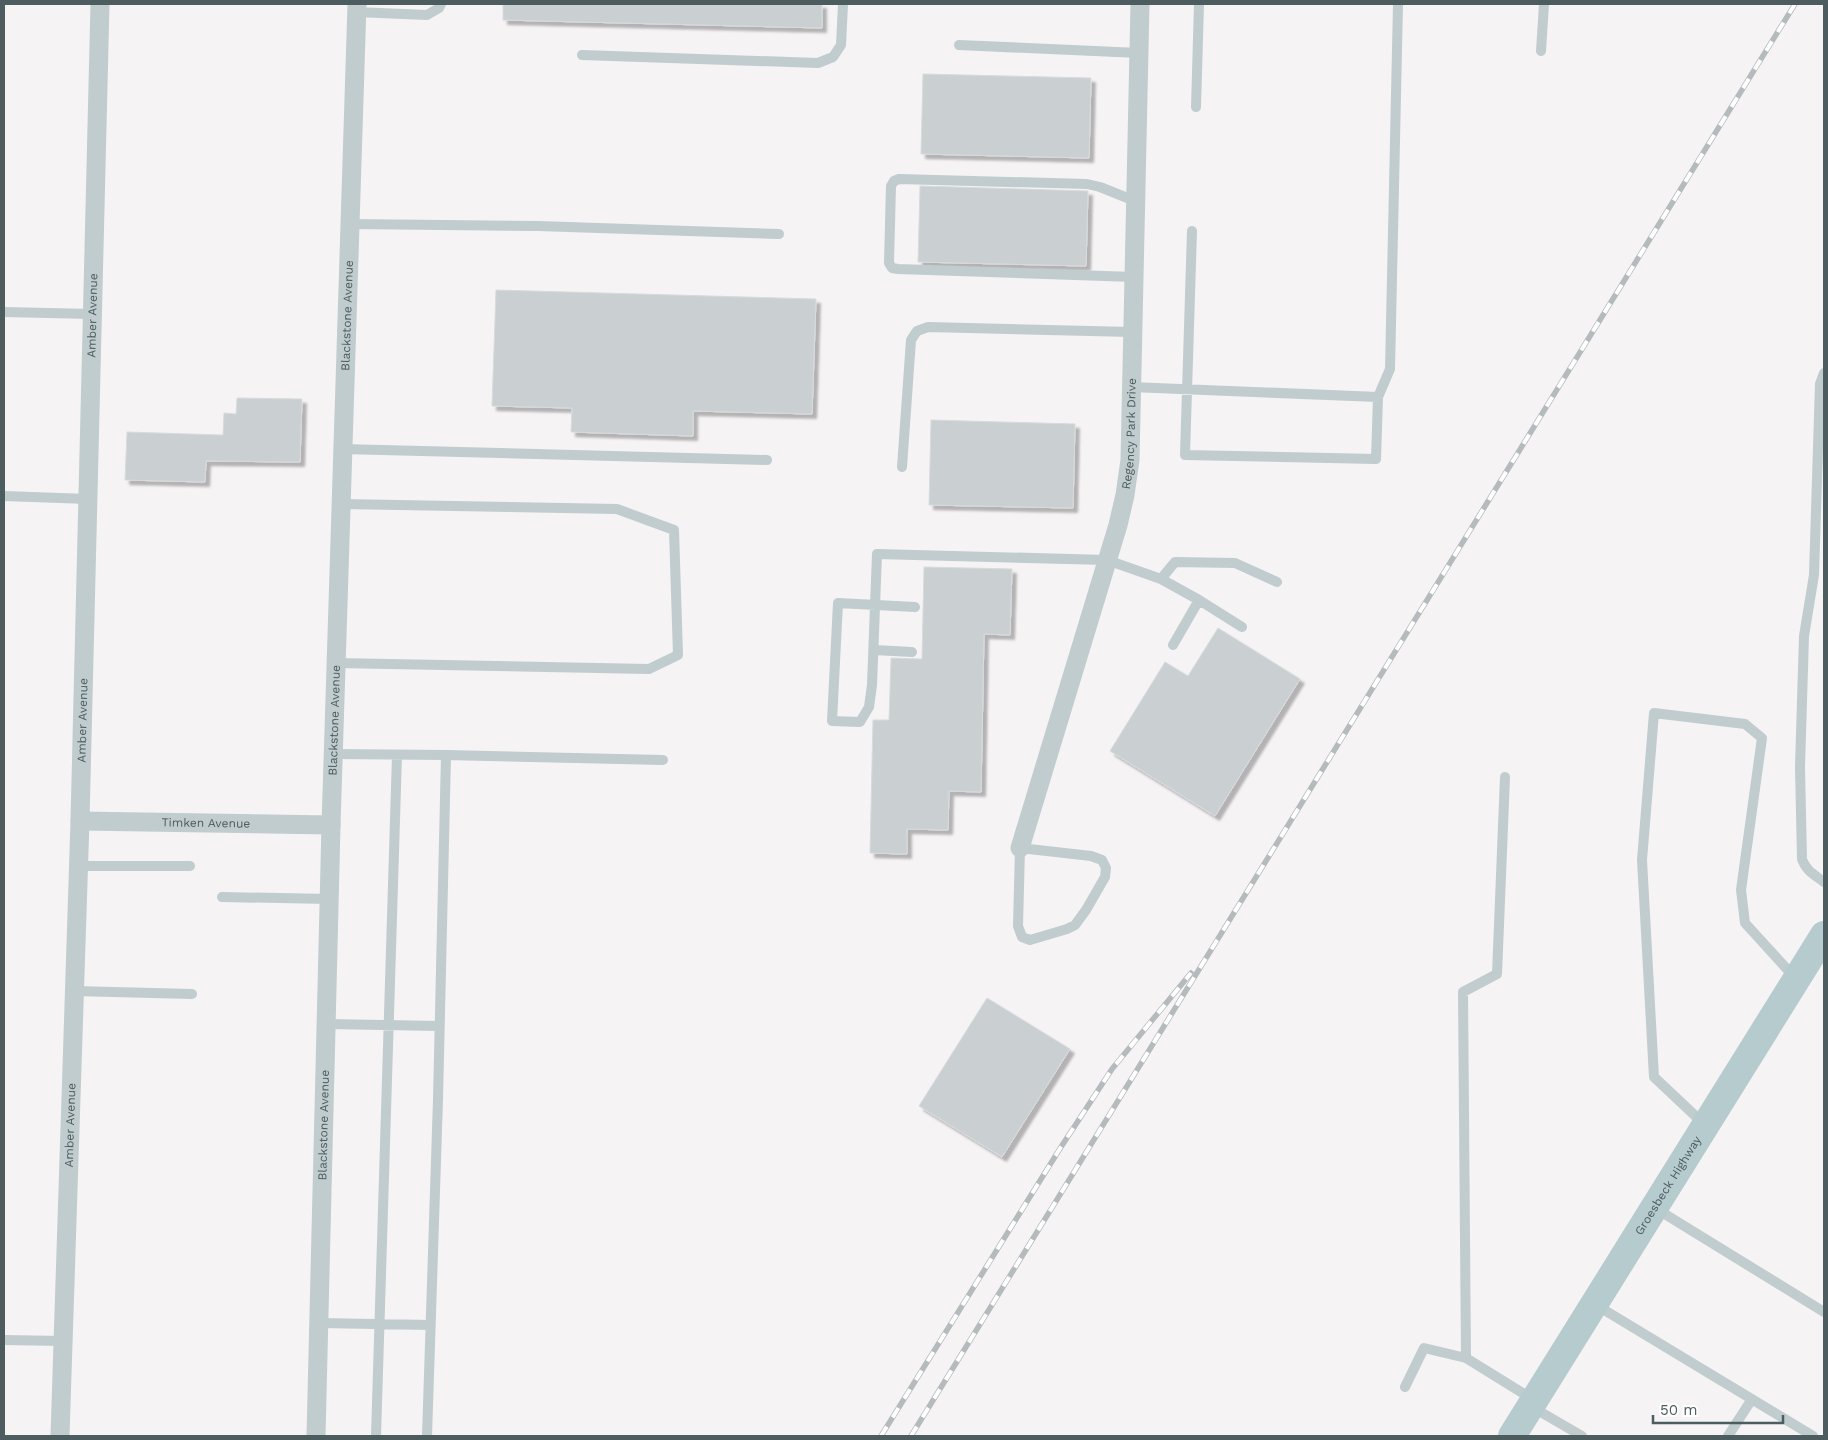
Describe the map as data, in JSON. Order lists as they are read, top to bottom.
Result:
{
  "streets": {
    "main road": ["Groesbeck Highway"],
    "street": [
      "Amber Avenue",
      "Blackstone Avenue",
      "Regency Park Drive",
      "Timken Avenue"
    ]
  },
  "crossings": [
    ["Amber Avenue", "Timken Avenue"],
    ["Blackstone Avenue", "Timken Avenue"]
  ],
  "scale_bar": "50 m"
}
